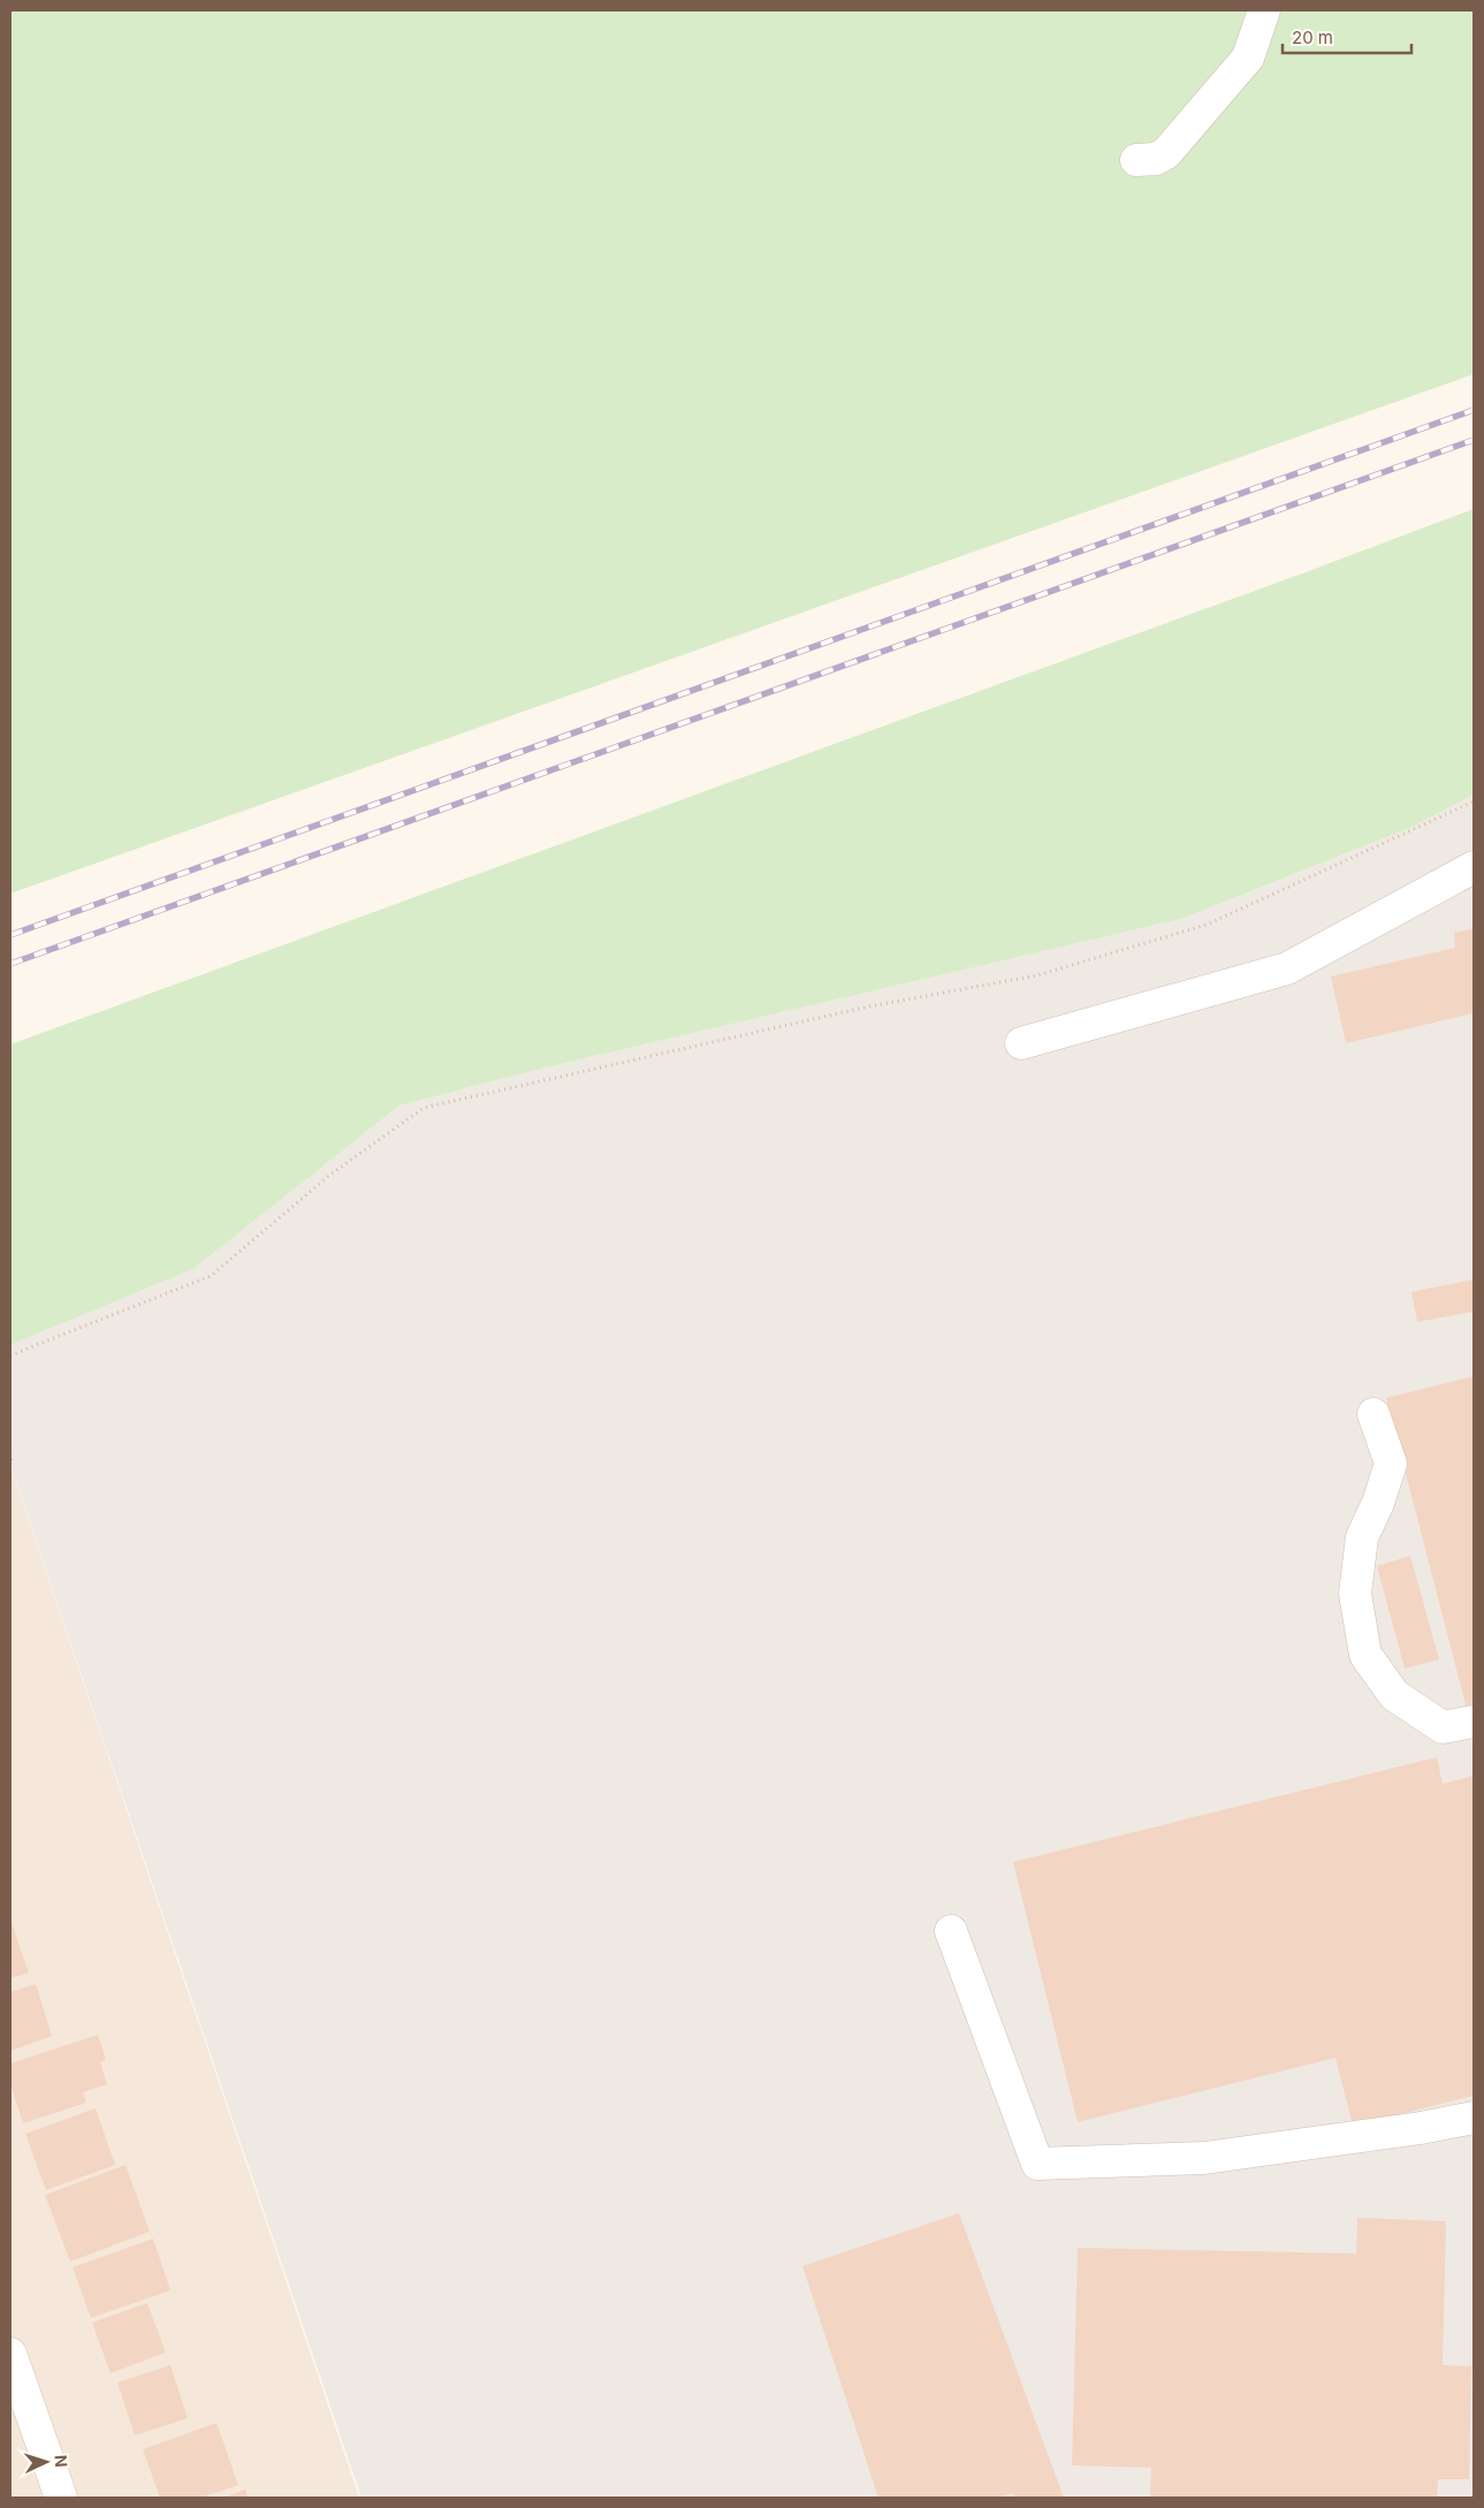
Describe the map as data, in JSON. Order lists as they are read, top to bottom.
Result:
{
  "scale_bar": "20 m",
  "north": "right"
}
